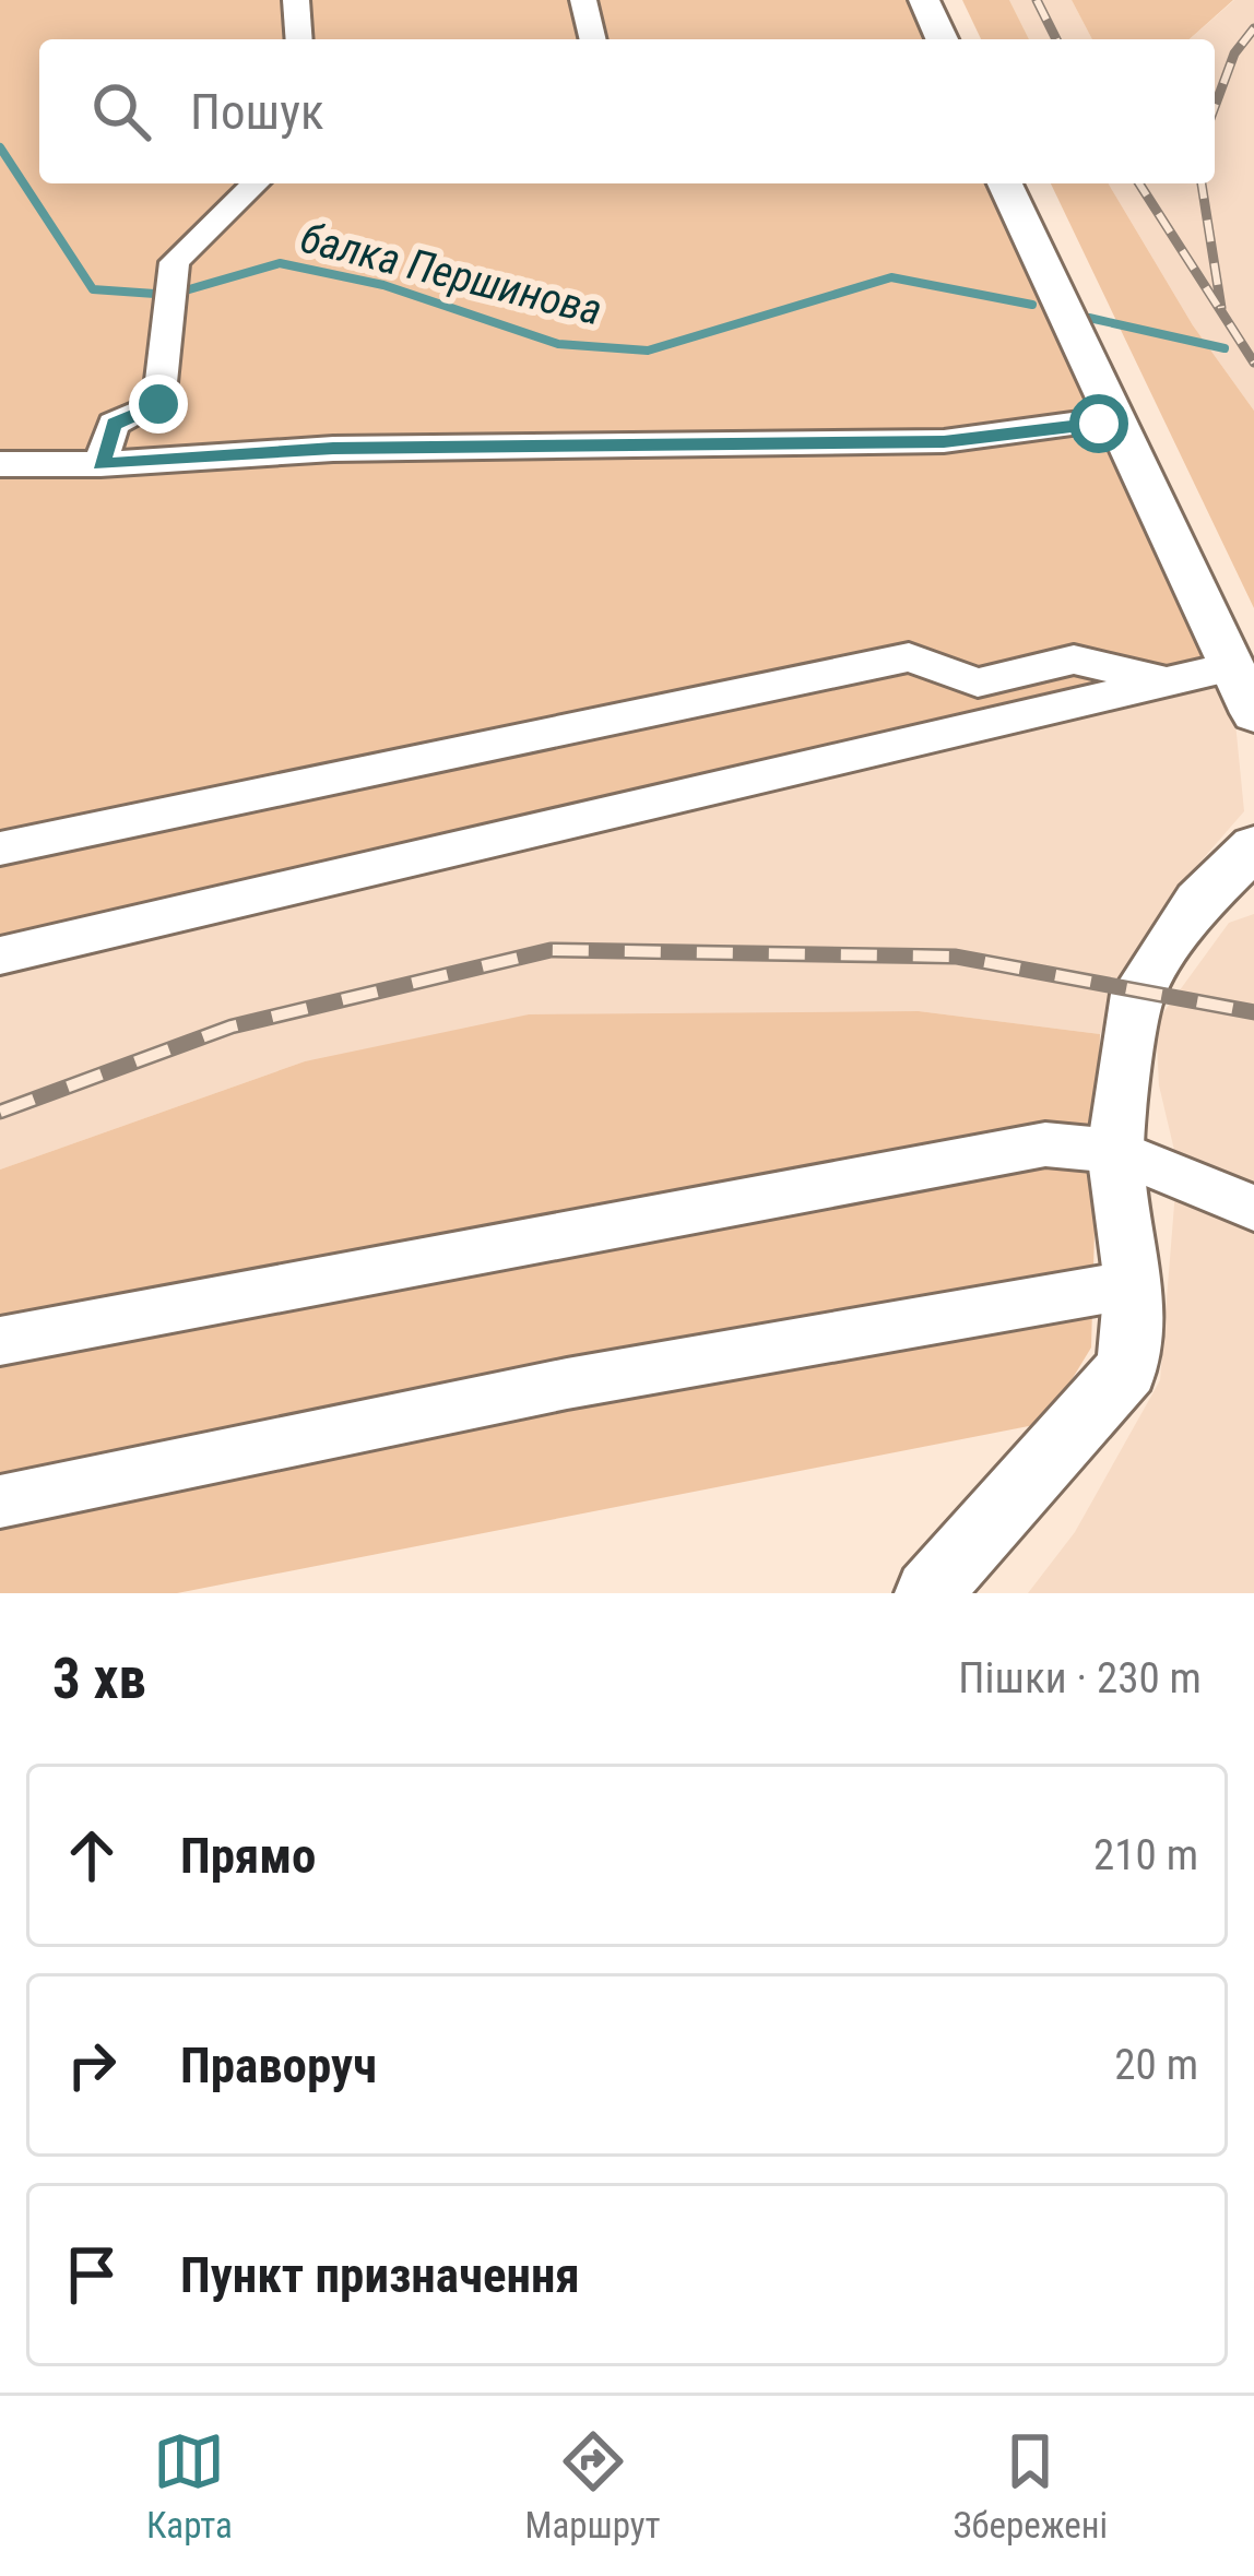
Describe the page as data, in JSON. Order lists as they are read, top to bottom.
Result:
{
  "water": ["балка Першинова"],
  "page": {
    "search": "Пошук",
    "heading": ["3 хв", "Пішки · 230 m"],
    "list": [
      ["Прямо", "210 m"],
      ["Праворуч", "20 m"],
      "Пункт призначення"
    ],
    "nav": ["Карта", "Маршрут", "Збережені"]
  }
}
